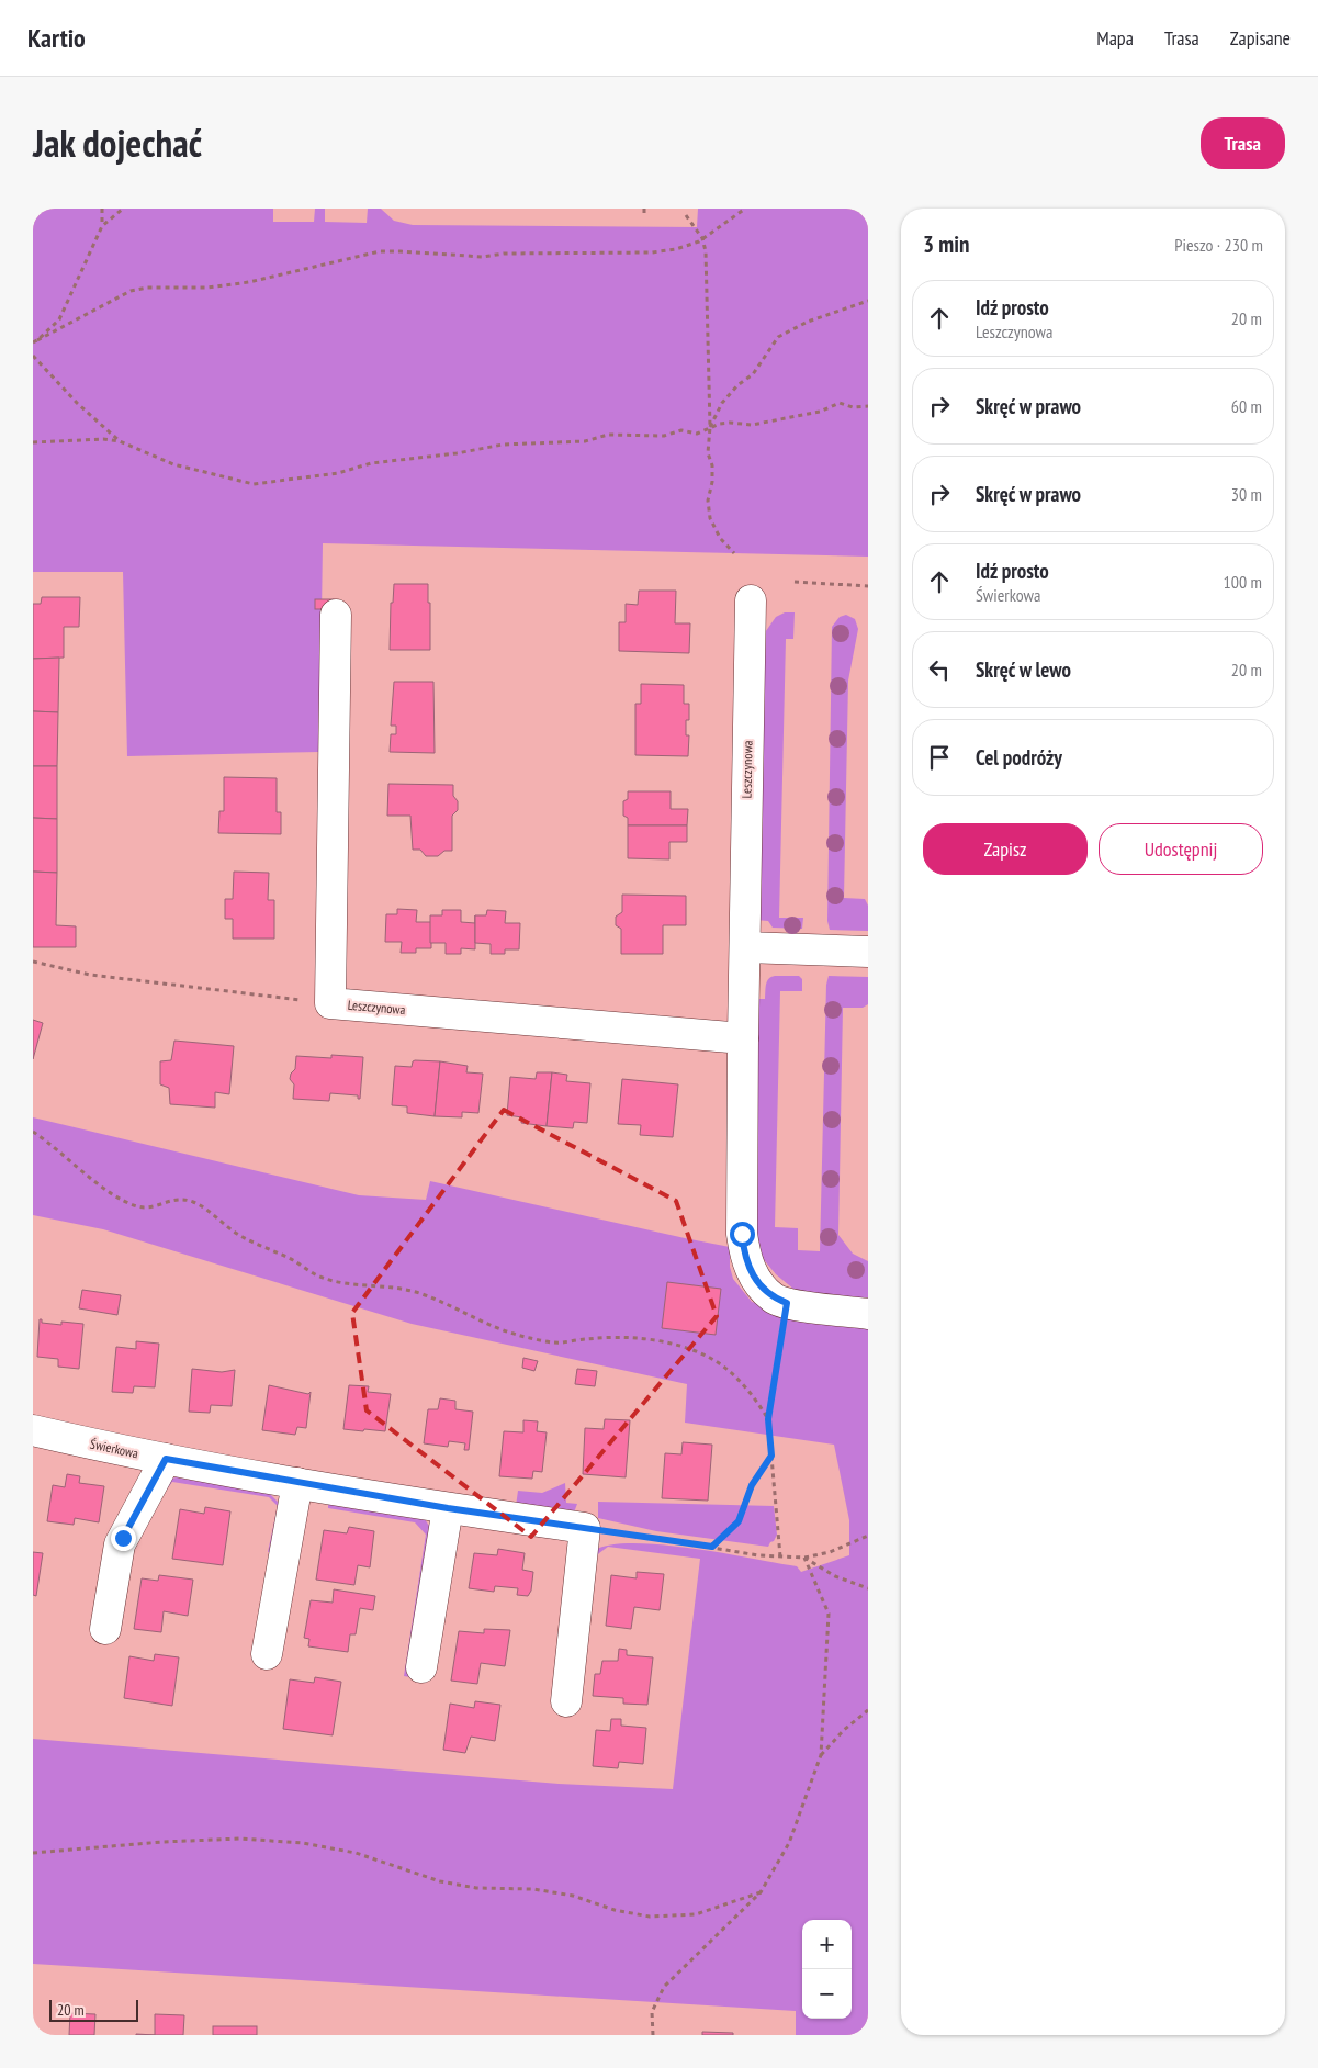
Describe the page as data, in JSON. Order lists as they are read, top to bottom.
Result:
{
  "streets": {
    "street": ["Leszczynowa", "Świerkowa"]
  },
  "scale_bar": "20 m",
  "page": {
    "header": "Kartio",
    "nav": ["Mapa", "Trasa", "Zapisane"],
    "title": "Jak dojechać",
    "buttons": [
      "Trasa",
      ["Zapisz", "Udostępnij"]
    ],
    "heading": ["3 min", "Pieszo · 230 m"],
    "list": [
      ["Idź prosto", "Leszczynowa", "20 m"],
      ["Skręć w prawo", "60 m"],
      ["Skręć w prawo", "30 m"],
      ["Idź prosto", "Świerkowa", "100 m"],
      ["Skręć w lewo", "20 m"],
      "Cel podróży"
    ],
    "map_buttons": ["+", "−"],
    "scale": "20 m"
  }
}
